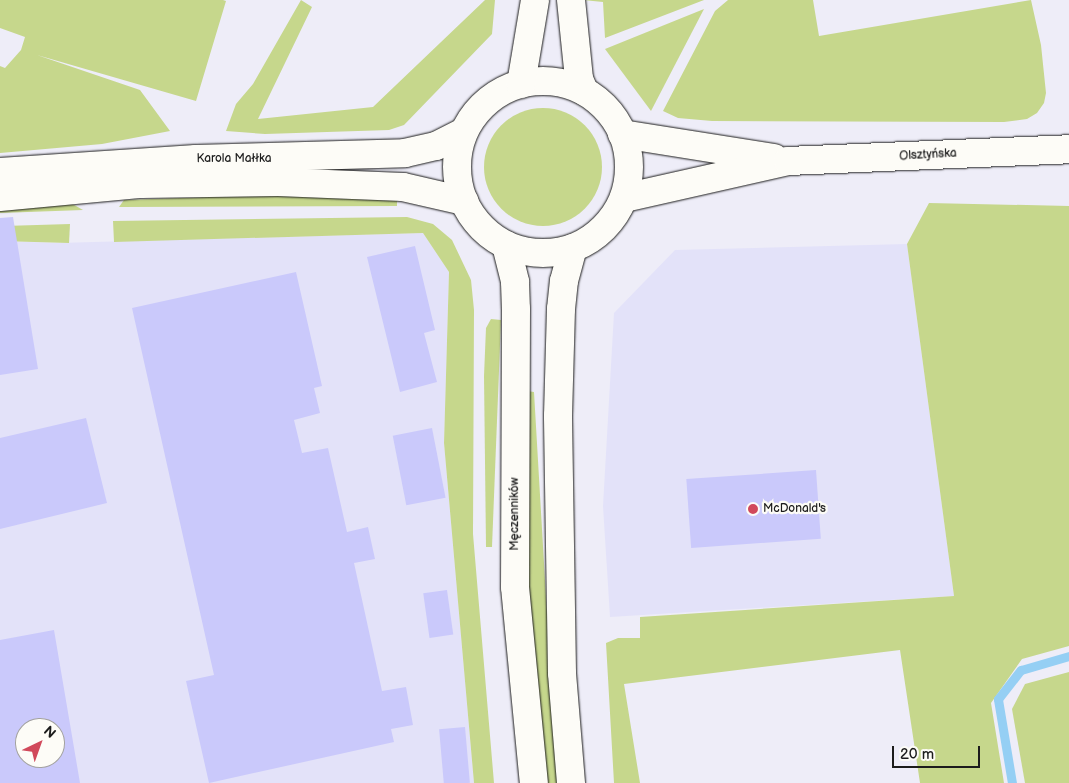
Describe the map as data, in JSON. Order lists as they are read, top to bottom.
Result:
{
  "streets": {
    "main road": ["Olsztyńska", "Karola Małłka", "Męczenników"]
  },
  "crossings": [
    ["Olsztyńska", "Karola Małłka"],
    ["Olsztyńska", "Męczenników"],
    ["Karola Małłka", "Męczenników"]
  ],
  "places": ["McDonald's"],
  "scale_bar": "20 m",
  "north": "top right"
}
